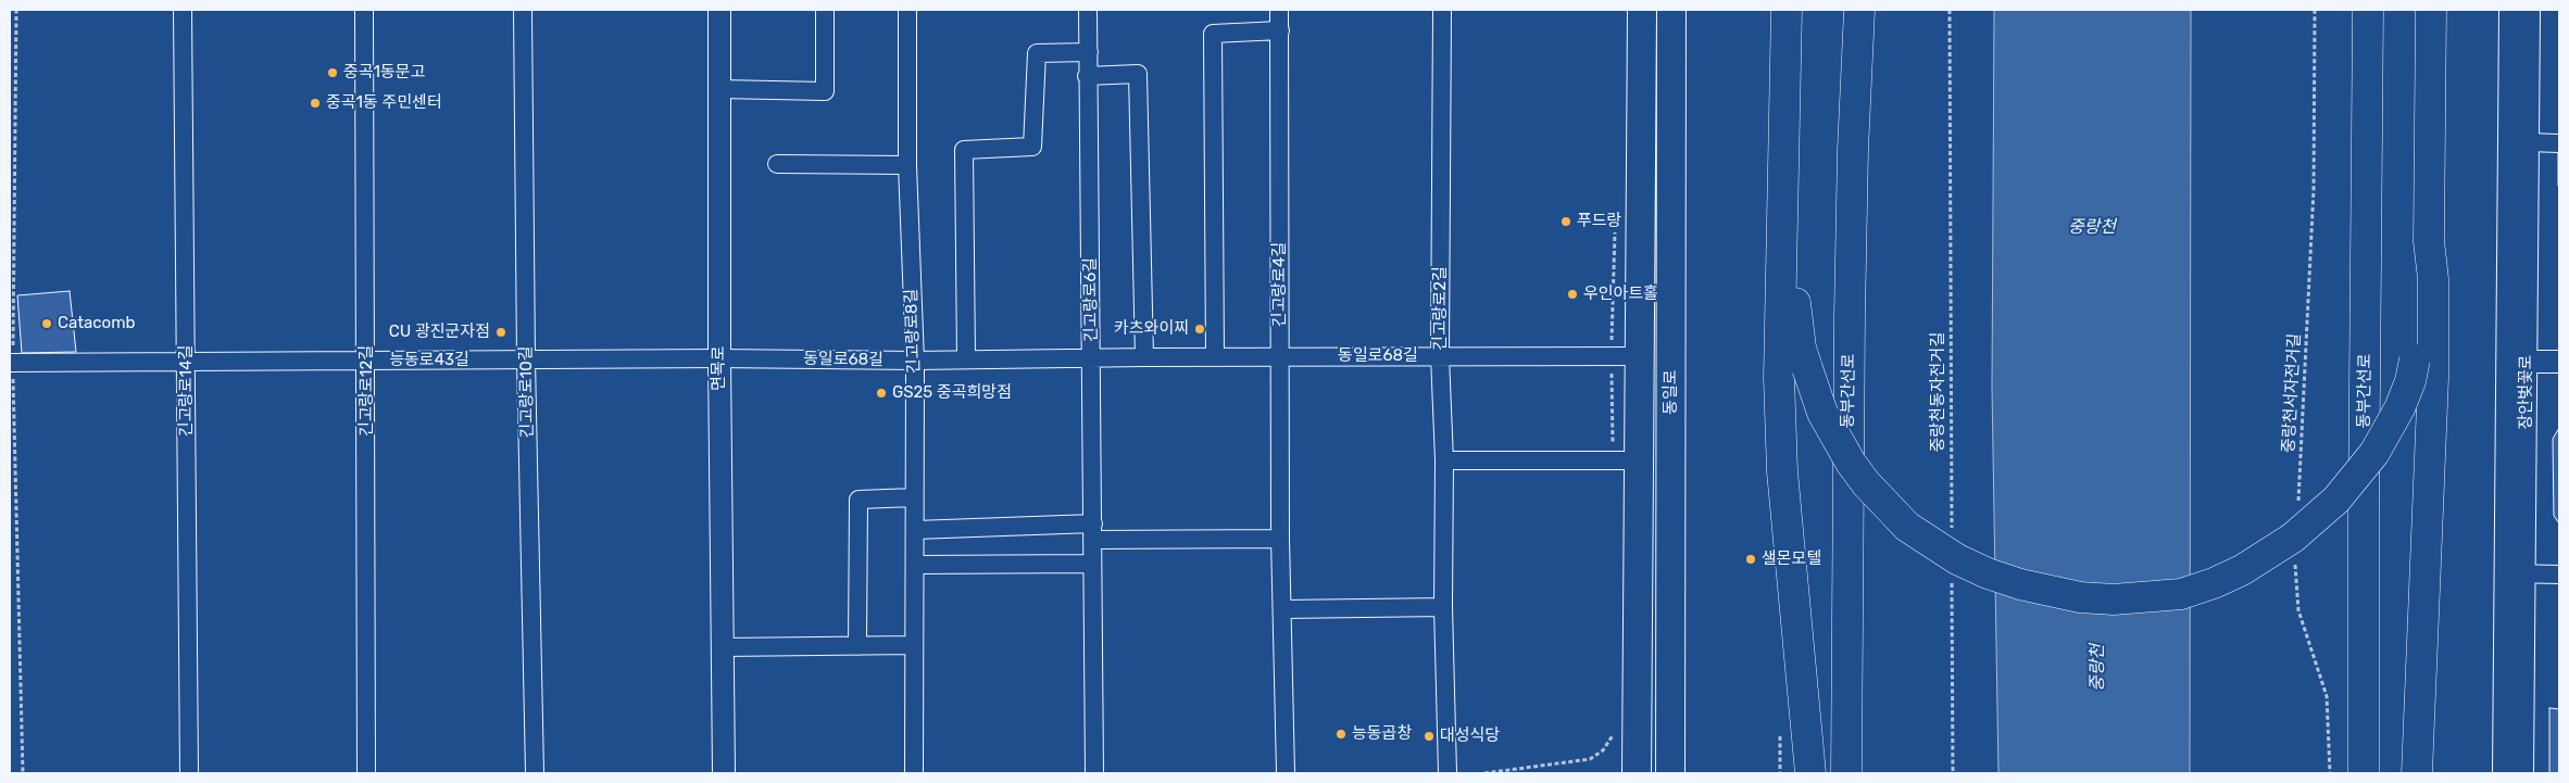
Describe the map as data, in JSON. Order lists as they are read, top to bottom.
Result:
{
  "streets": {
    "highway": ["동부간선로"],
    "main road": ["동일로"],
    "street": [
      "긴고랑로4길",
      "긴고랑로6길",
      "긴고랑로2길",
      "긴고랑로8길",
      "동일로68길",
      "능동로43길",
      "면목로",
      "긴고랑로14길",
      "긴고랑로12길",
      "긴고랑로10길",
      "장안벚꽃로"
    ],
    "path": ["중랑천동자전거길", "중랑천서자전거길"]
  },
  "crossings": [
    ["긴고랑로4길", "동일로68길"],
    ["긴고랑로6길", "동일로68길"],
    ["긴고랑로2길", "동일로68길"],
    ["긴고랑로8길", "동일로68길"],
    ["동일로68길", "능동로43길"],
    ["동일로68길", "면목로"],
    ["동일로68길", "동일로"],
    ["능동로43길", "면목로"],
    ["능동로43길", "긴고랑로14길"],
    ["능동로43길", "긴고랑로12길"],
    ["능동로43길", "긴고랑로10길"]
  ],
  "water": ["중랑천"],
  "places": [
    "중곡1동문고",
    "중곡1동 주민센터",
    "푸드랑",
    "우인아트홀",
    "Catacomb",
    "카츠와이찌",
    "CU 광진군자점",
    "GS25 중곡희망점",
    "샐몬모텔",
    "능동곱창",
    "대성식당"
  ]
}
